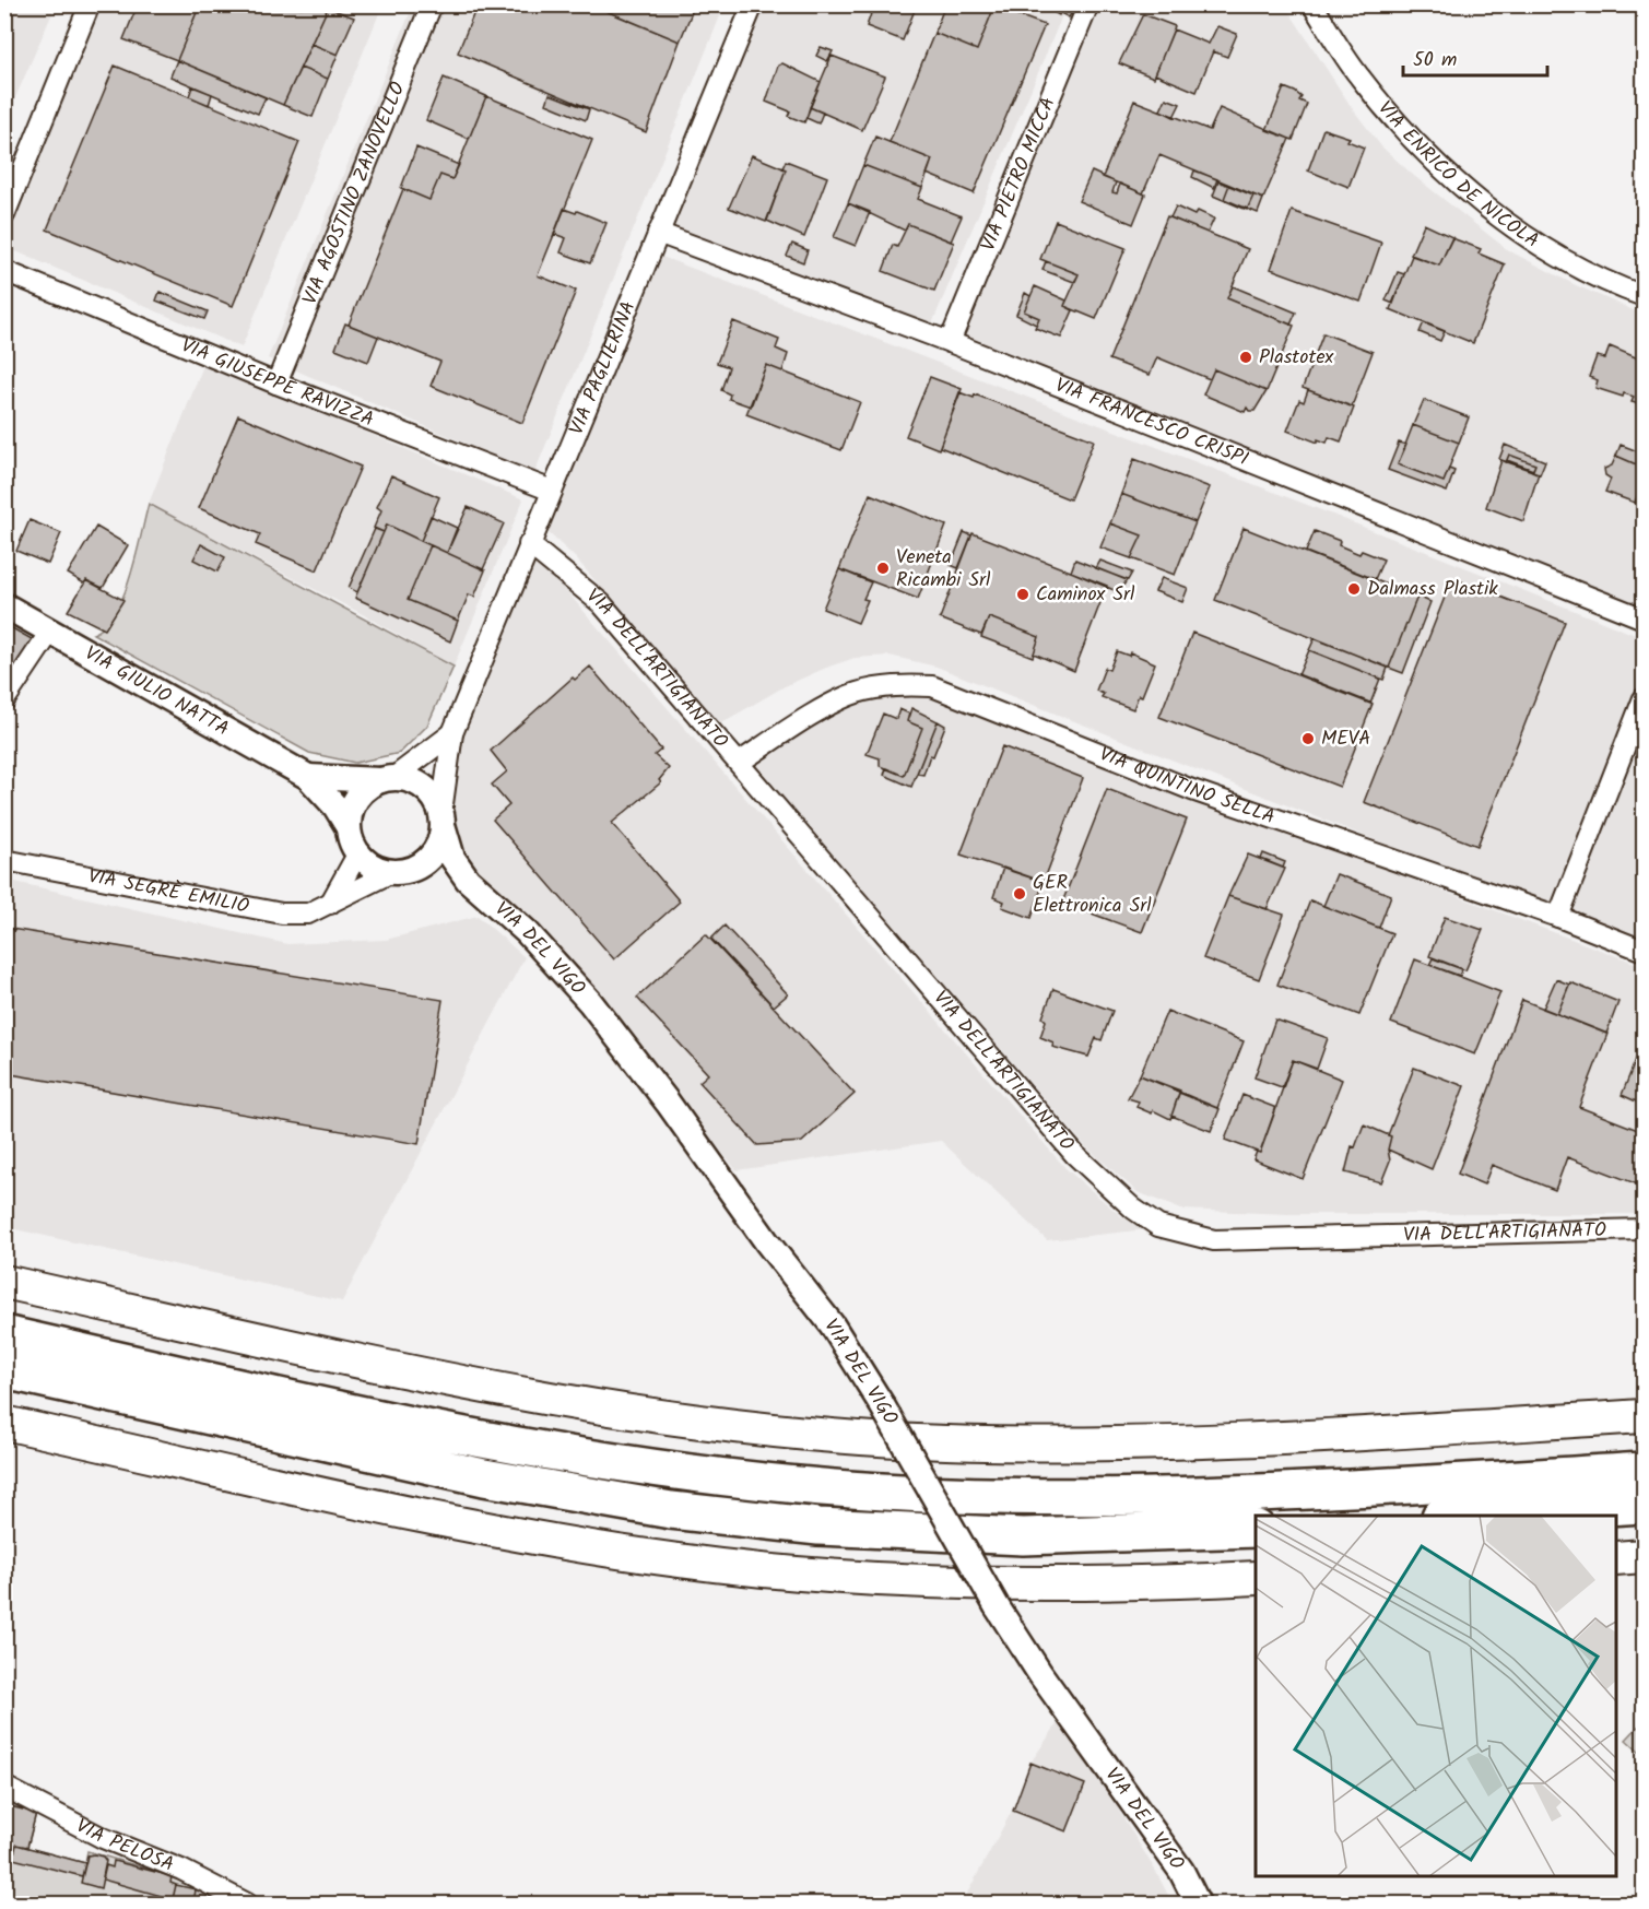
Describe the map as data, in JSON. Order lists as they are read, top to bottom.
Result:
{
  "streets": {
    "street": [
      "VIA ENRICO DE NICOLA",
      "VIA PIETRO MICCA",
      "VIA AGOSTINO ZANOVELLO",
      "VIA PAGLIERINA",
      "VIA GIUSEPPE RAVIZZA",
      "VIA FRANCESCO CRISPI",
      "VIA DELL'ARTIGIANATO",
      "VIA GIULIO NATTA",
      "VIA QUINTINO SELLA",
      "VIA SEGRÈ EMILIO",
      "VIA DEL VIGO",
      "VIA PELOSA"
    ]
  },
  "crossings": [
    ["VIA PIETRO MICCA", "VIA FRANCESCO CRISPI"],
    ["VIA AGOSTINO ZANOVELLO", "VIA GIUSEPPE RAVIZZA"],
    ["VIA PAGLIERINA", "VIA GIUSEPPE RAVIZZA"],
    ["VIA PAGLIERINA", "VIA FRANCESCO CRISPI"],
    ["VIA PAGLIERINA", "VIA DELL'ARTIGIANATO"],
    ["VIA PAGLIERINA", "VIA GIULIO NATTA"],
    ["VIA PAGLIERINA", "VIA SEGRÈ EMILIO"],
    ["VIA PAGLIERINA", "VIA DEL VIGO"],
    ["VIA DELL'ARTIGIANATO", "VIA QUINTINO SELLA"],
    ["VIA GIULIO NATTA", "VIA SEGRÈ EMILIO"],
    ["VIA GIULIO NATTA", "VIA DEL VIGO"],
    ["VIA SEGRÈ EMILIO", "VIA DEL VIGO"]
  ],
  "places": [
    "Plastotex",
    "Veneta Ricambi Srl",
    "Dalmass Plastik",
    "Caminox Srl",
    "MEVA",
    "GER Elettronica Srl"
  ],
  "scale_bar": "50 m"
}
